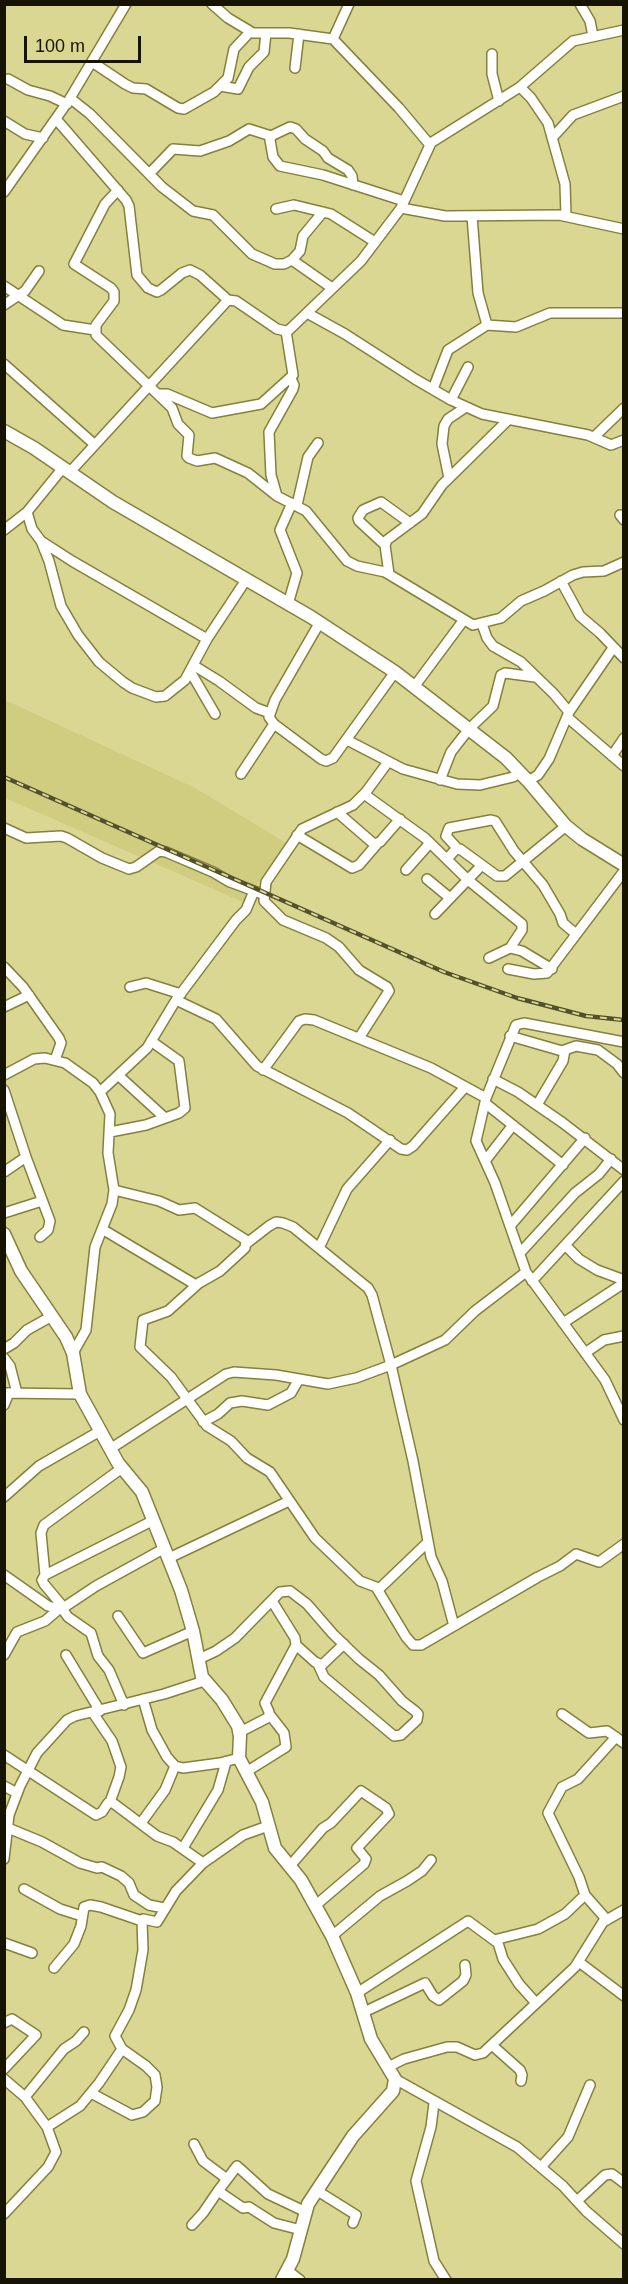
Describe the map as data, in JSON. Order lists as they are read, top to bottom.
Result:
{
  "scale_bar": "100 m"
}
